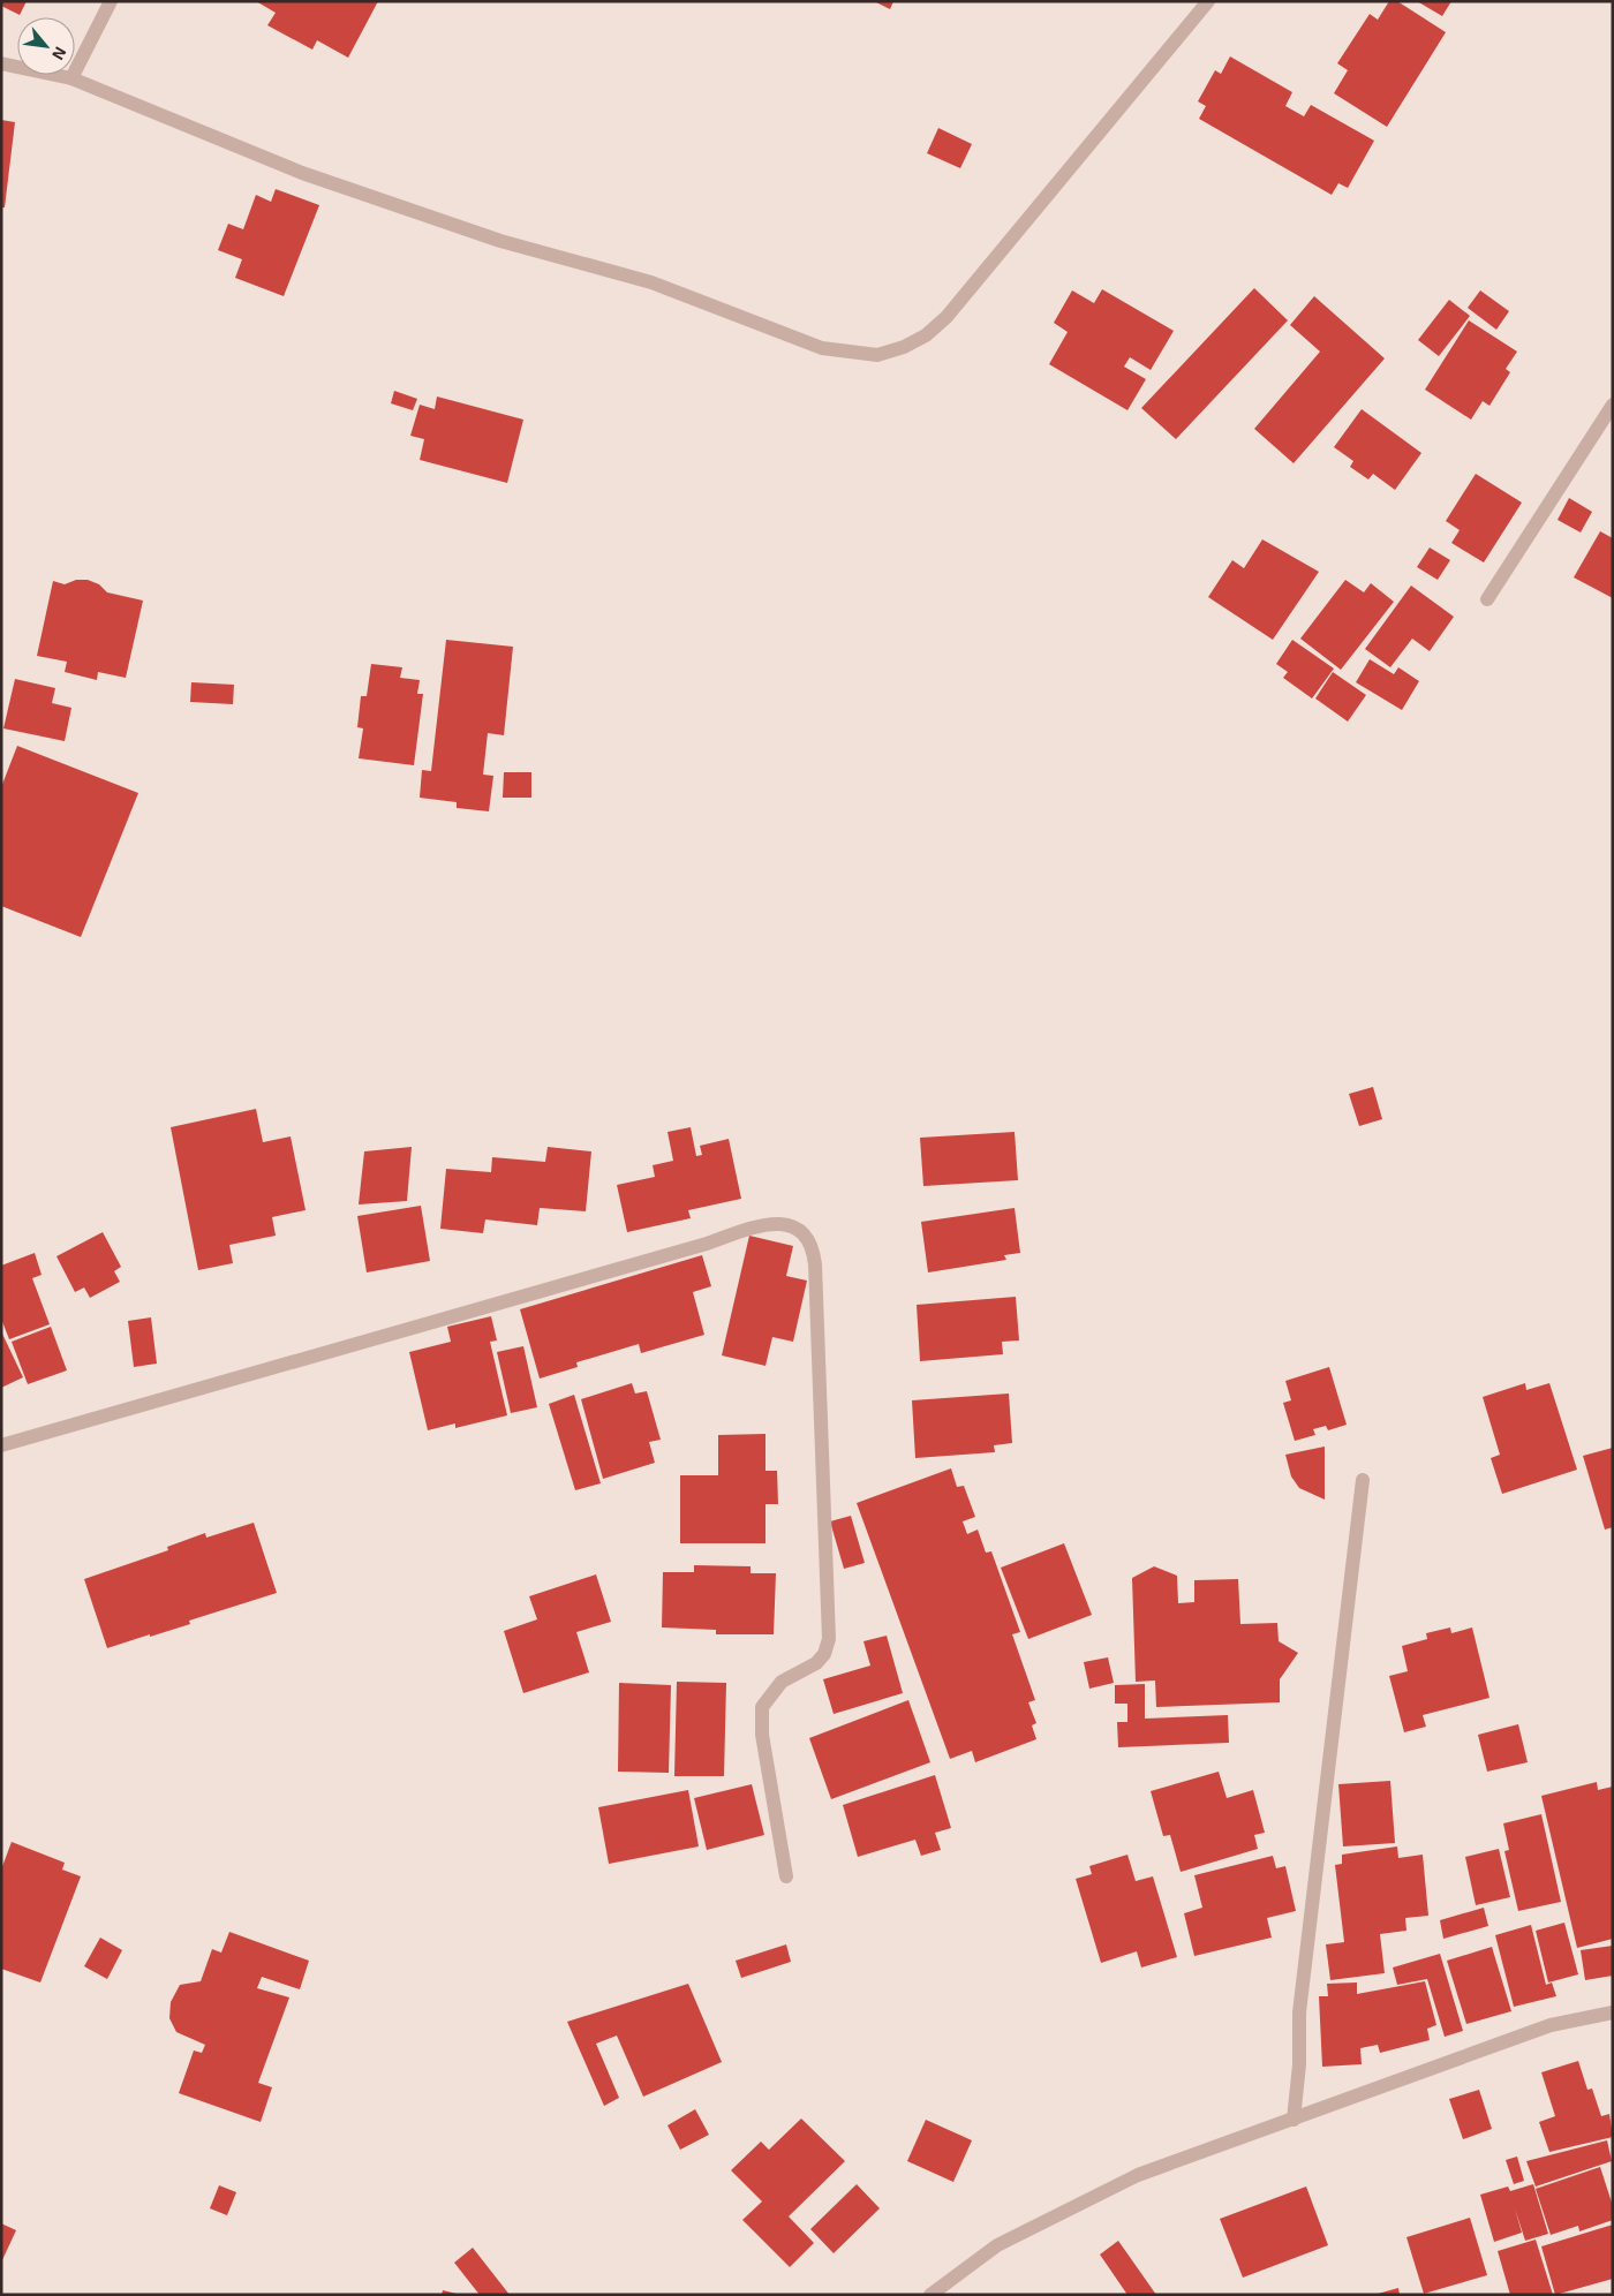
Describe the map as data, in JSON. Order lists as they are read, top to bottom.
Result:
{
  "north": "bottom right"
}
